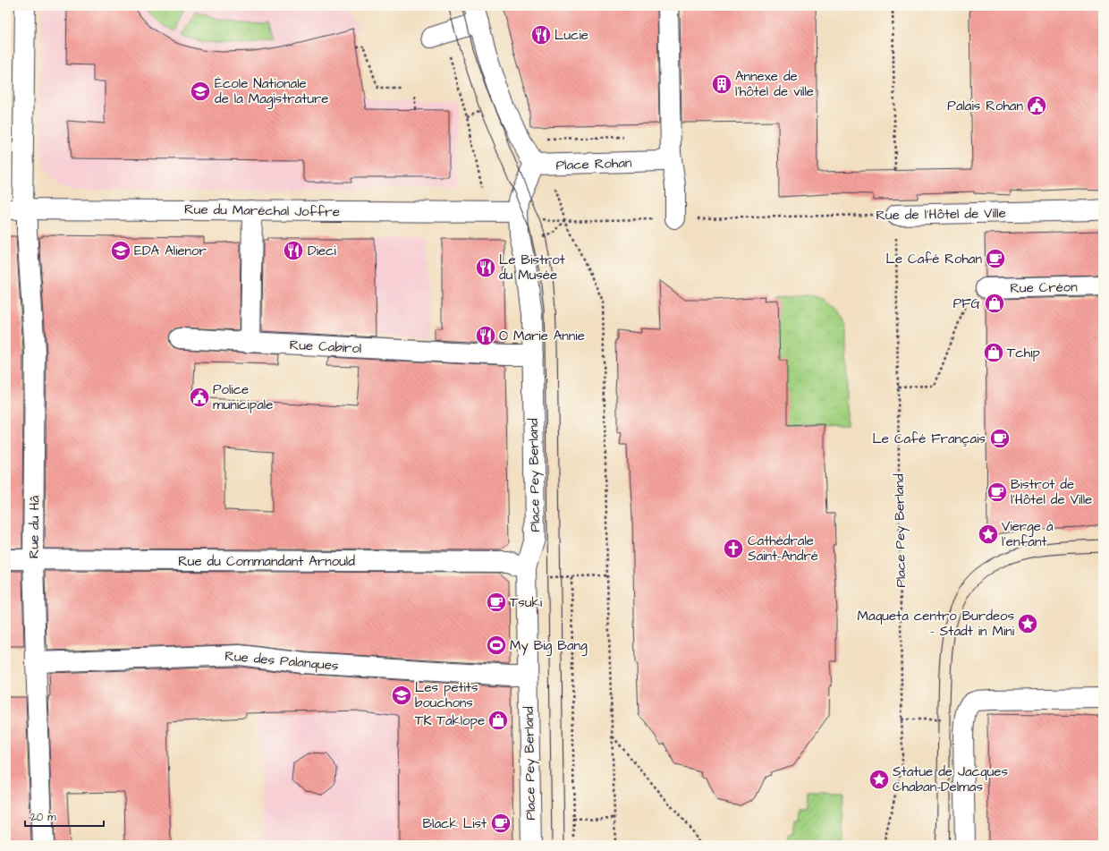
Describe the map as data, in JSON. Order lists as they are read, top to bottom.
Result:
{
  "streets": {
    "street": [
      "Place Rohan",
      "Rue du Maréchal Joffre",
      "Rue de l'Hôtel de Ville",
      "Rue Créon",
      "Rue Cabirol",
      "Place Pey Berland",
      "Rue du Hâ",
      "Rue du Commandant Arnould",
      "Rue des Palanques"
    ]
  },
  "crossings": [
    ["Rue du Maréchal Joffre", "Place Pey Berland"],
    ["Rue du Maréchal Joffre", "Rue du Hâ"],
    ["Rue de l'Hôtel de Ville", "Place Pey Berland"],
    ["Rue Cabirol", "Place Pey Berland"],
    ["Place Pey Berland", "Rue du Commandant Arnould"],
    ["Place Pey Berland", "Rue des Palanques"],
    ["Rue du Hâ", "Rue du Commandant Arnould"],
    ["Rue du Hâ", "Rue des Palanques"]
  ],
  "places": {
    "restaurant": [
      "Lucie",
      "Dieci",
      "Le Bistrot du Musée",
      "O Marie Annie"
    ],
    "building": ["Annexe de l'hôtel de ville"],
    "school or university": ["École Nationale de la Magistrature", "EDA Alienor", "Les petits bouchons"],
    "public building": ["Palais Rohan", "Police municipale"],
    "cafe": [
      "Le Café Rohan",
      "Le Café Français",
      "Bistrot de l'Hôtel de Ville",
      "Tsuki",
      "Black List"
    ],
    "shop": ["PFG", "Tchip", "TK Taklope"],
    "place": ["Vierge à l'enfant", "Maqueta centro Burdeos - Stadt in Mini", "Statue de Jacques Chaban-Delmas"],
    "church": ["Cathédrale Saint-André"],
    "sports": ["My Big Bang"]
  },
  "scale_bar": "20 m"
}
